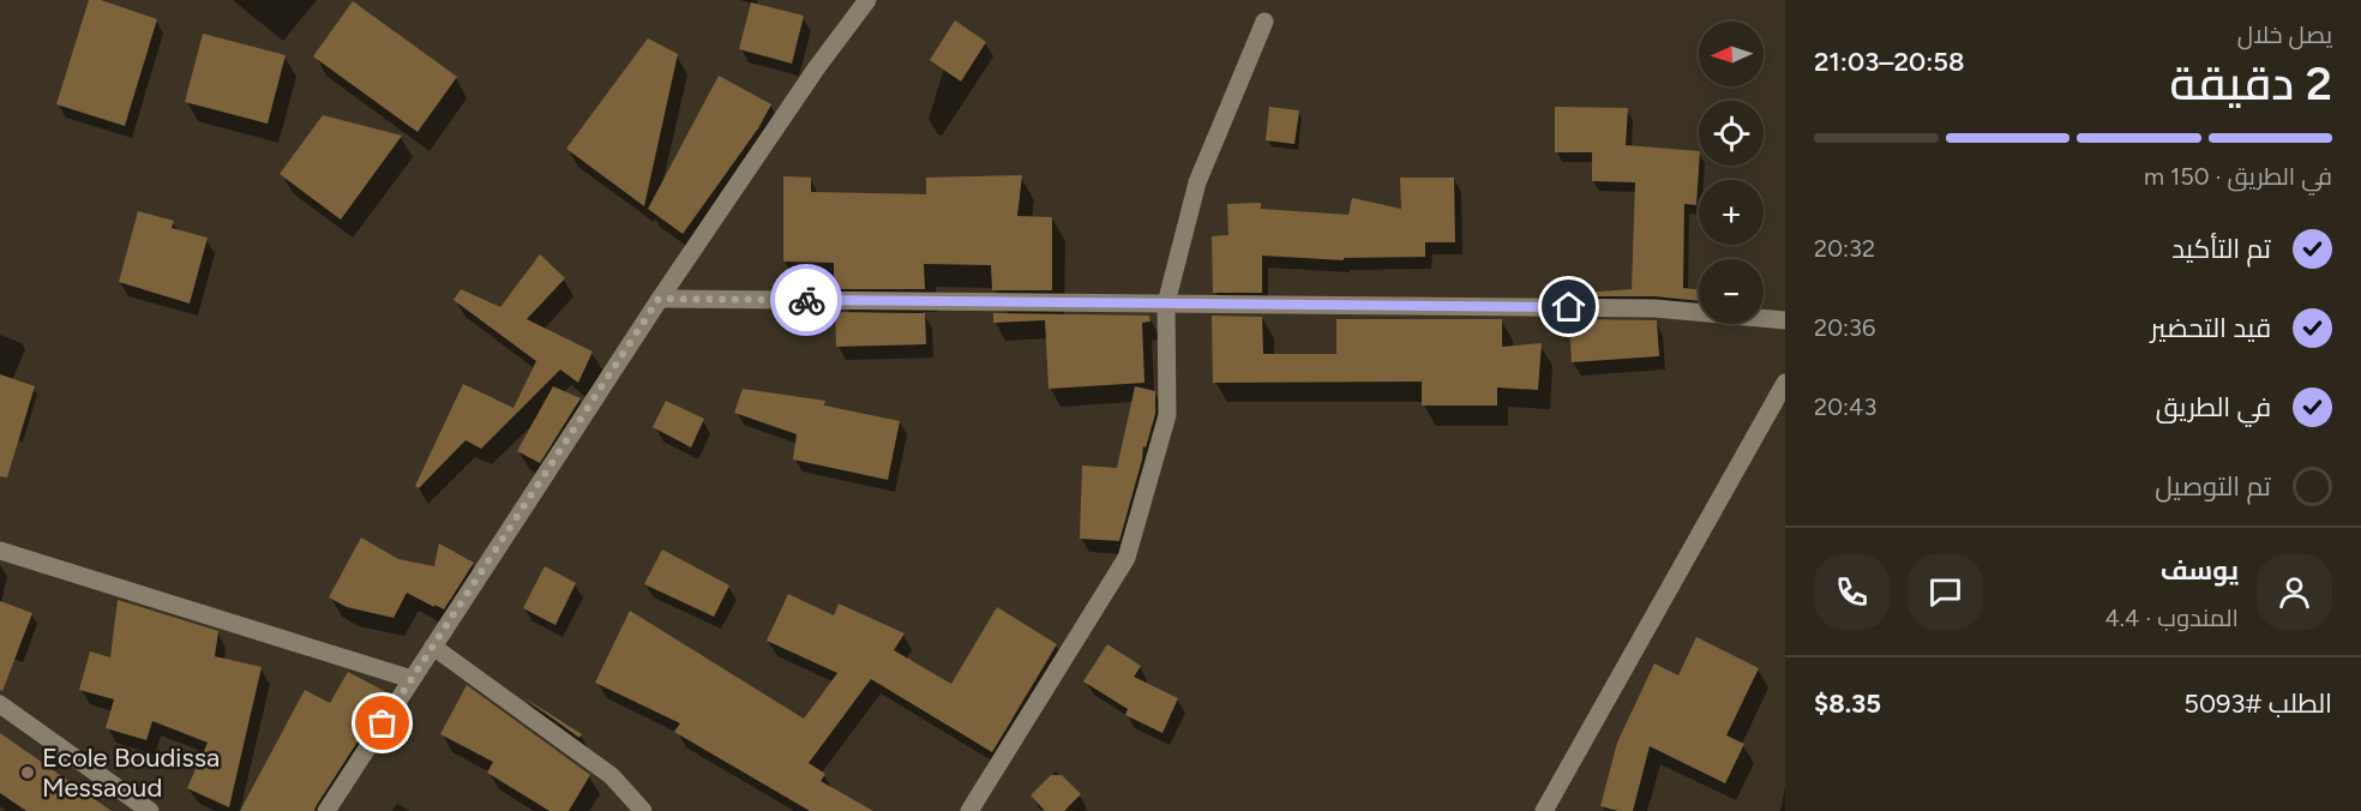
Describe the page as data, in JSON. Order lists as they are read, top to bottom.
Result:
{
  "places": ["Ecole Boudissa Messaoud"],
  "north": "left",
  "page": {
    "heading": ["2 دقيقة", "يصل خلال", "20:58–21:03"],
    "panel": [
      "يوسف",
      "المندوب · 4.4",
      "الطلب #5093",
      "$8.35"
    ],
    "map_buttons": ["+", "−"],
    "bar": "في الطريق · 150 m",
    "list": [
      ["تم التأكيد", "20:32"],
      ["قيد التحضير", "20:36"],
      ["في الطريق", "20:43"],
      "تم التوصيل"
    ]
  }
}
